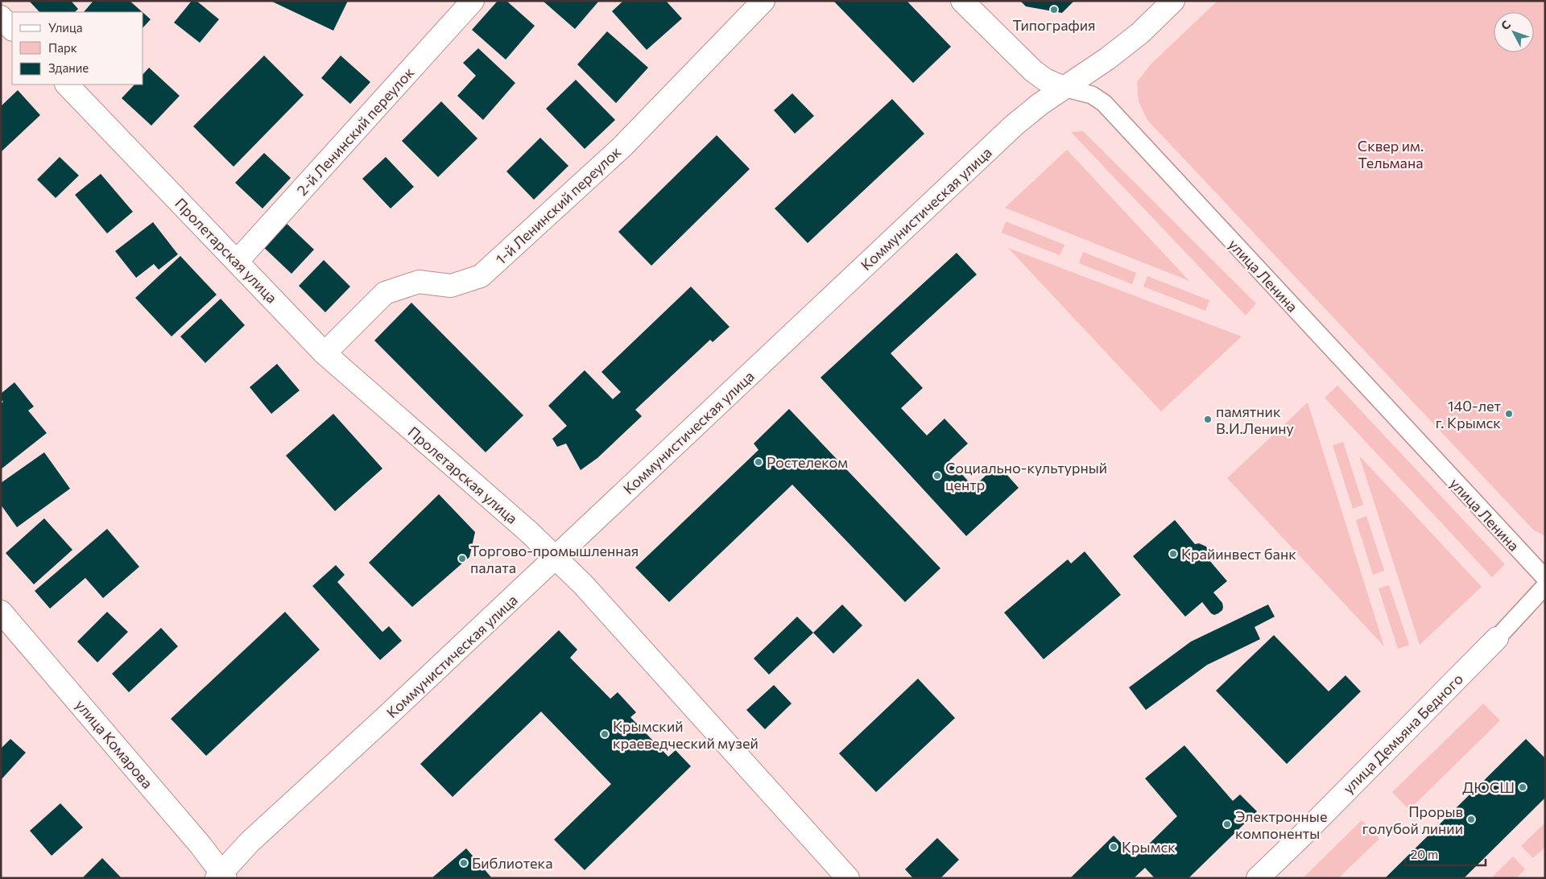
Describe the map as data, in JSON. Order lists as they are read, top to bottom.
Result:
{
  "streets": {
    "street": [
      "2-й Ленинский переулок",
      "1-й Ленинский переулок",
      "Коммунистическая улица",
      "Пролетарская улица",
      "улица Ленина",
      "улица Демьяна Бедного",
      "улица Комарова"
    ]
  },
  "crossings": [
    ["2-й Ленинский переулок", "Пролетарская улица"],
    ["1-й Ленинский переулок", "Пролетарская улица"],
    ["Коммунистическая улица", "Пролетарская улица"],
    ["Коммунистическая улица", "улица Ленина"],
    ["Коммунистическая улица", "улица Комарова"]
  ],
  "parks": ["Сквер им. Тельмана"],
  "places": [
    "Типография",
    "140-лет г. Крымск",
    "памятник В.И.Ленину",
    "Ростелеком",
    "Социально-культурный центр",
    "Крайинвест банк",
    "Торгово-промышленная палата",
    "Крымский краеведческий музей",
    "ДЮСШ",
    "Прорыв голубой линии",
    "Электронные компоненты",
    "Крымск",
    "Библиотека"
  ],
  "legend": ["Улица", "Парк", "Здание"],
  "scale_bar": "20 m",
  "north": "top left"
}
